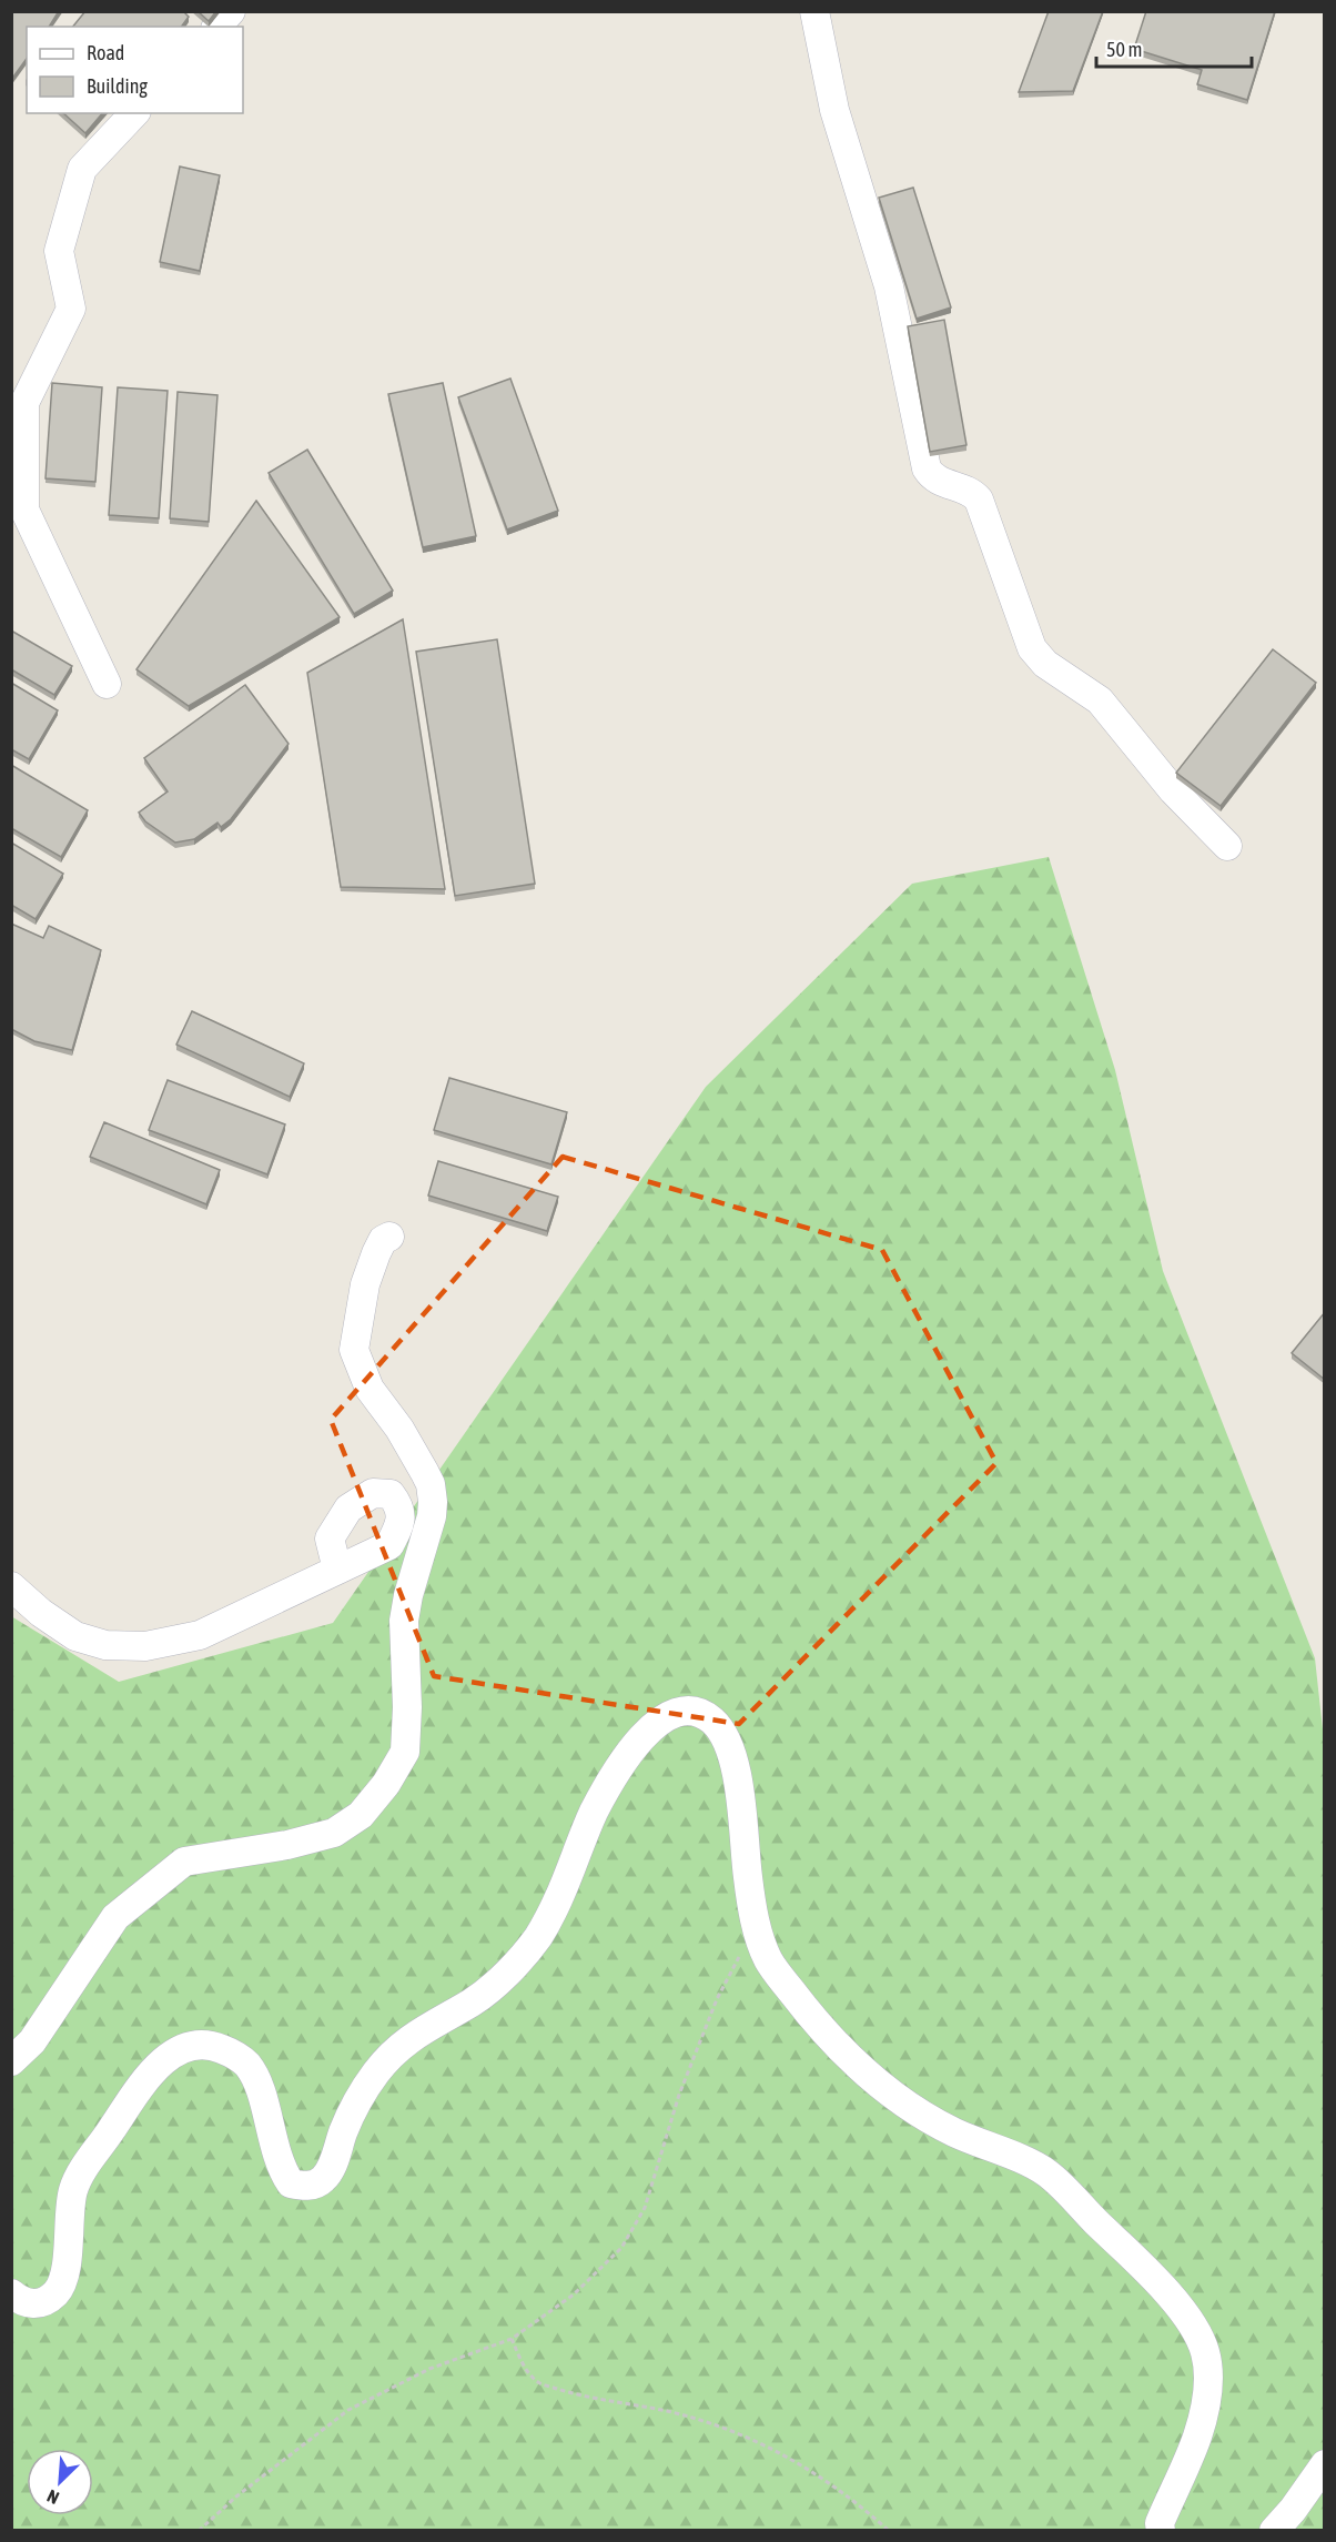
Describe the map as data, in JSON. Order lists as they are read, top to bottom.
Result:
{
  "legend": ["Road", "Building"],
  "scale_bar": "50 m",
  "north": "bottom left"
}
